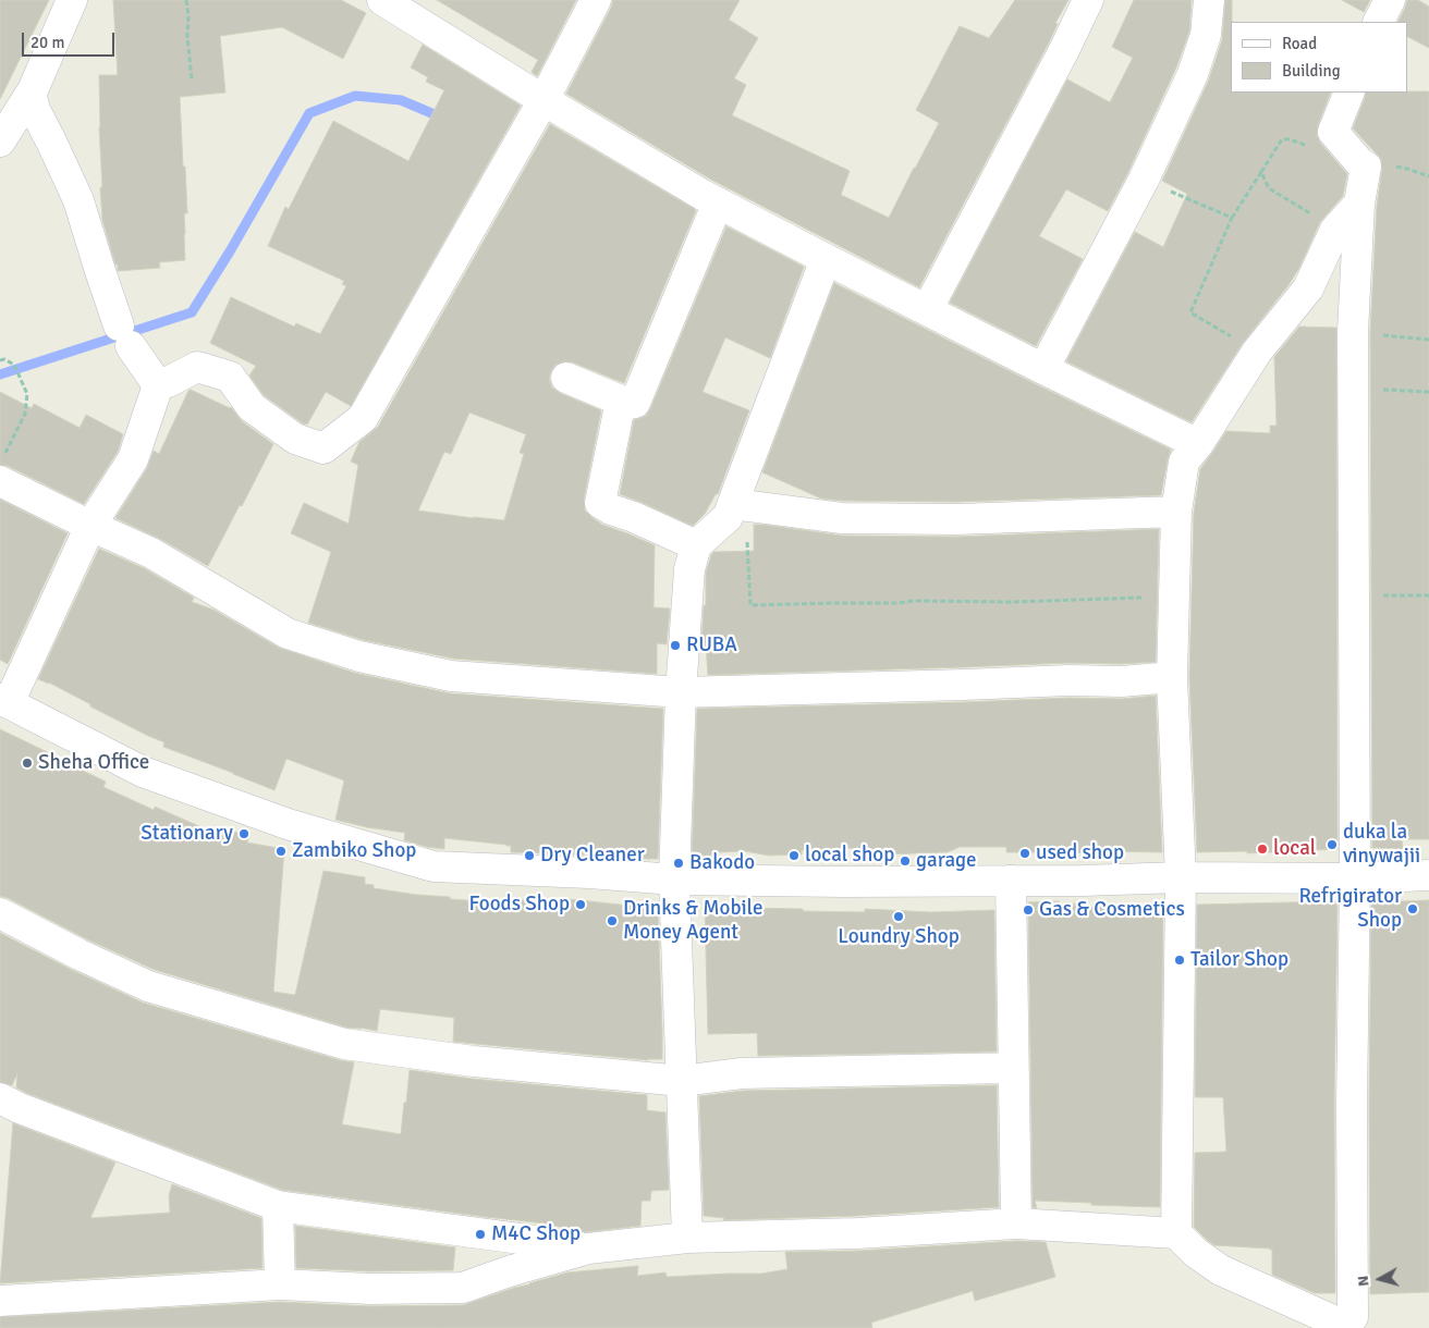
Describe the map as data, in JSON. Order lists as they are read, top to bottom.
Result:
{
  "places": [
    "RUBA",
    "Sheha Office",
    "Stationary",
    "duka la vinywajii",
    "local",
    "Zambiko Shop",
    "used shop",
    "Dry Cleaner",
    "local shop",
    "garage",
    "Bakodo",
    "Foods Shop",
    "Refrigirator Shop",
    "Gas & Cosmetics",
    "Loundry Shop",
    "Drinks & Mobile Money Agent",
    "Tailor Shop",
    "M4C Shop"
  ],
  "legend": ["Road", "Building"],
  "scale_bar": "20 m",
  "north": "left"
}
